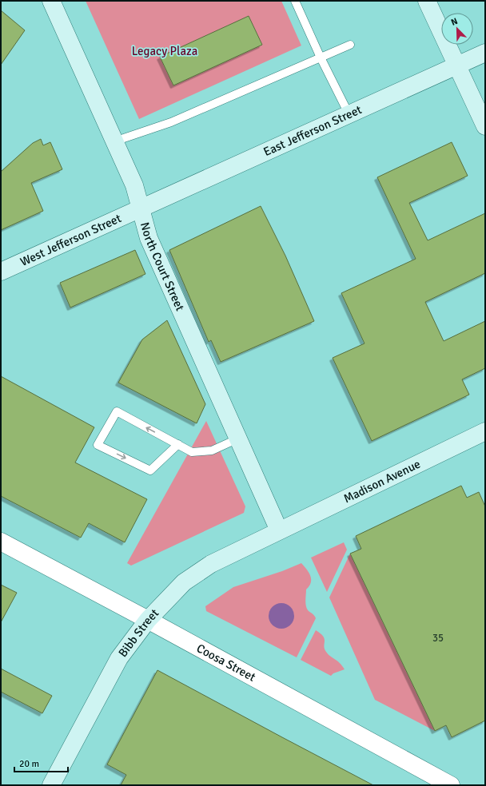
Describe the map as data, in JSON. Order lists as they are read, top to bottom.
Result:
{
  "streets": {
    "main road": [
      "East Jefferson Street",
      "West Jefferson Street",
      "North Court Street",
      "Madison Avenue",
      "Bibb Street"
    ],
    "street": ["Coosa Street"]
  },
  "crossings": [
    ["East Jefferson Street", "West Jefferson Street"],
    ["East Jefferson Street", "North Court Street"],
    ["West Jefferson Street", "North Court Street"],
    ["North Court Street", "Madison Avenue"],
    ["North Court Street", "Bibb Street"],
    ["Madison Avenue", "Bibb Street"],
    ["Bibb Street", "Coosa Street"]
  ],
  "parks": ["Legacy Plaza"],
  "house_numbers": ["35"],
  "scale_bar": "20 m",
  "north": "top left"
}
